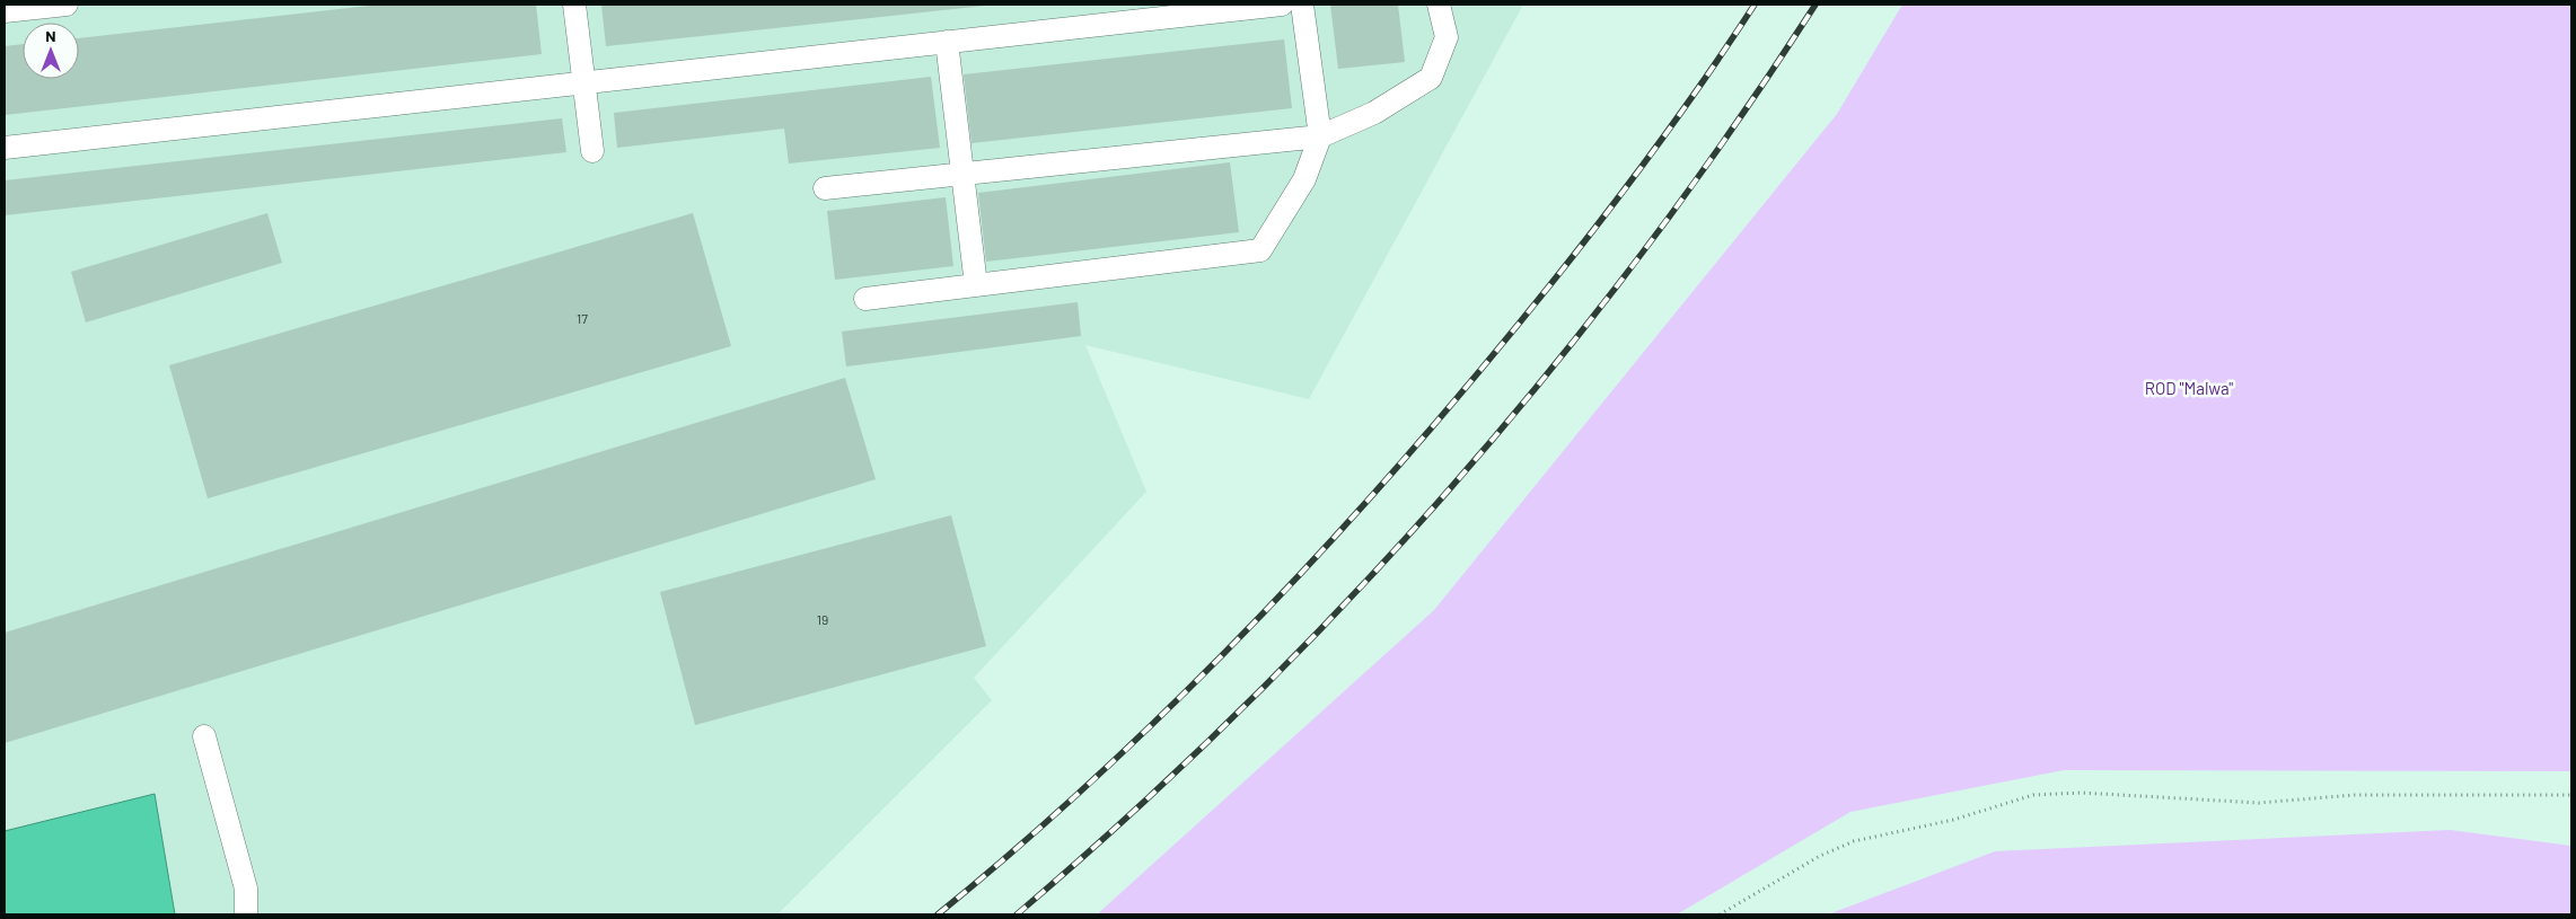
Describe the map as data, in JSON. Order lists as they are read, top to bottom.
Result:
{
  "parks": ["ROD \"Malwa\""],
  "house_numbers": ["17", "19"],
  "north": "top"
}
